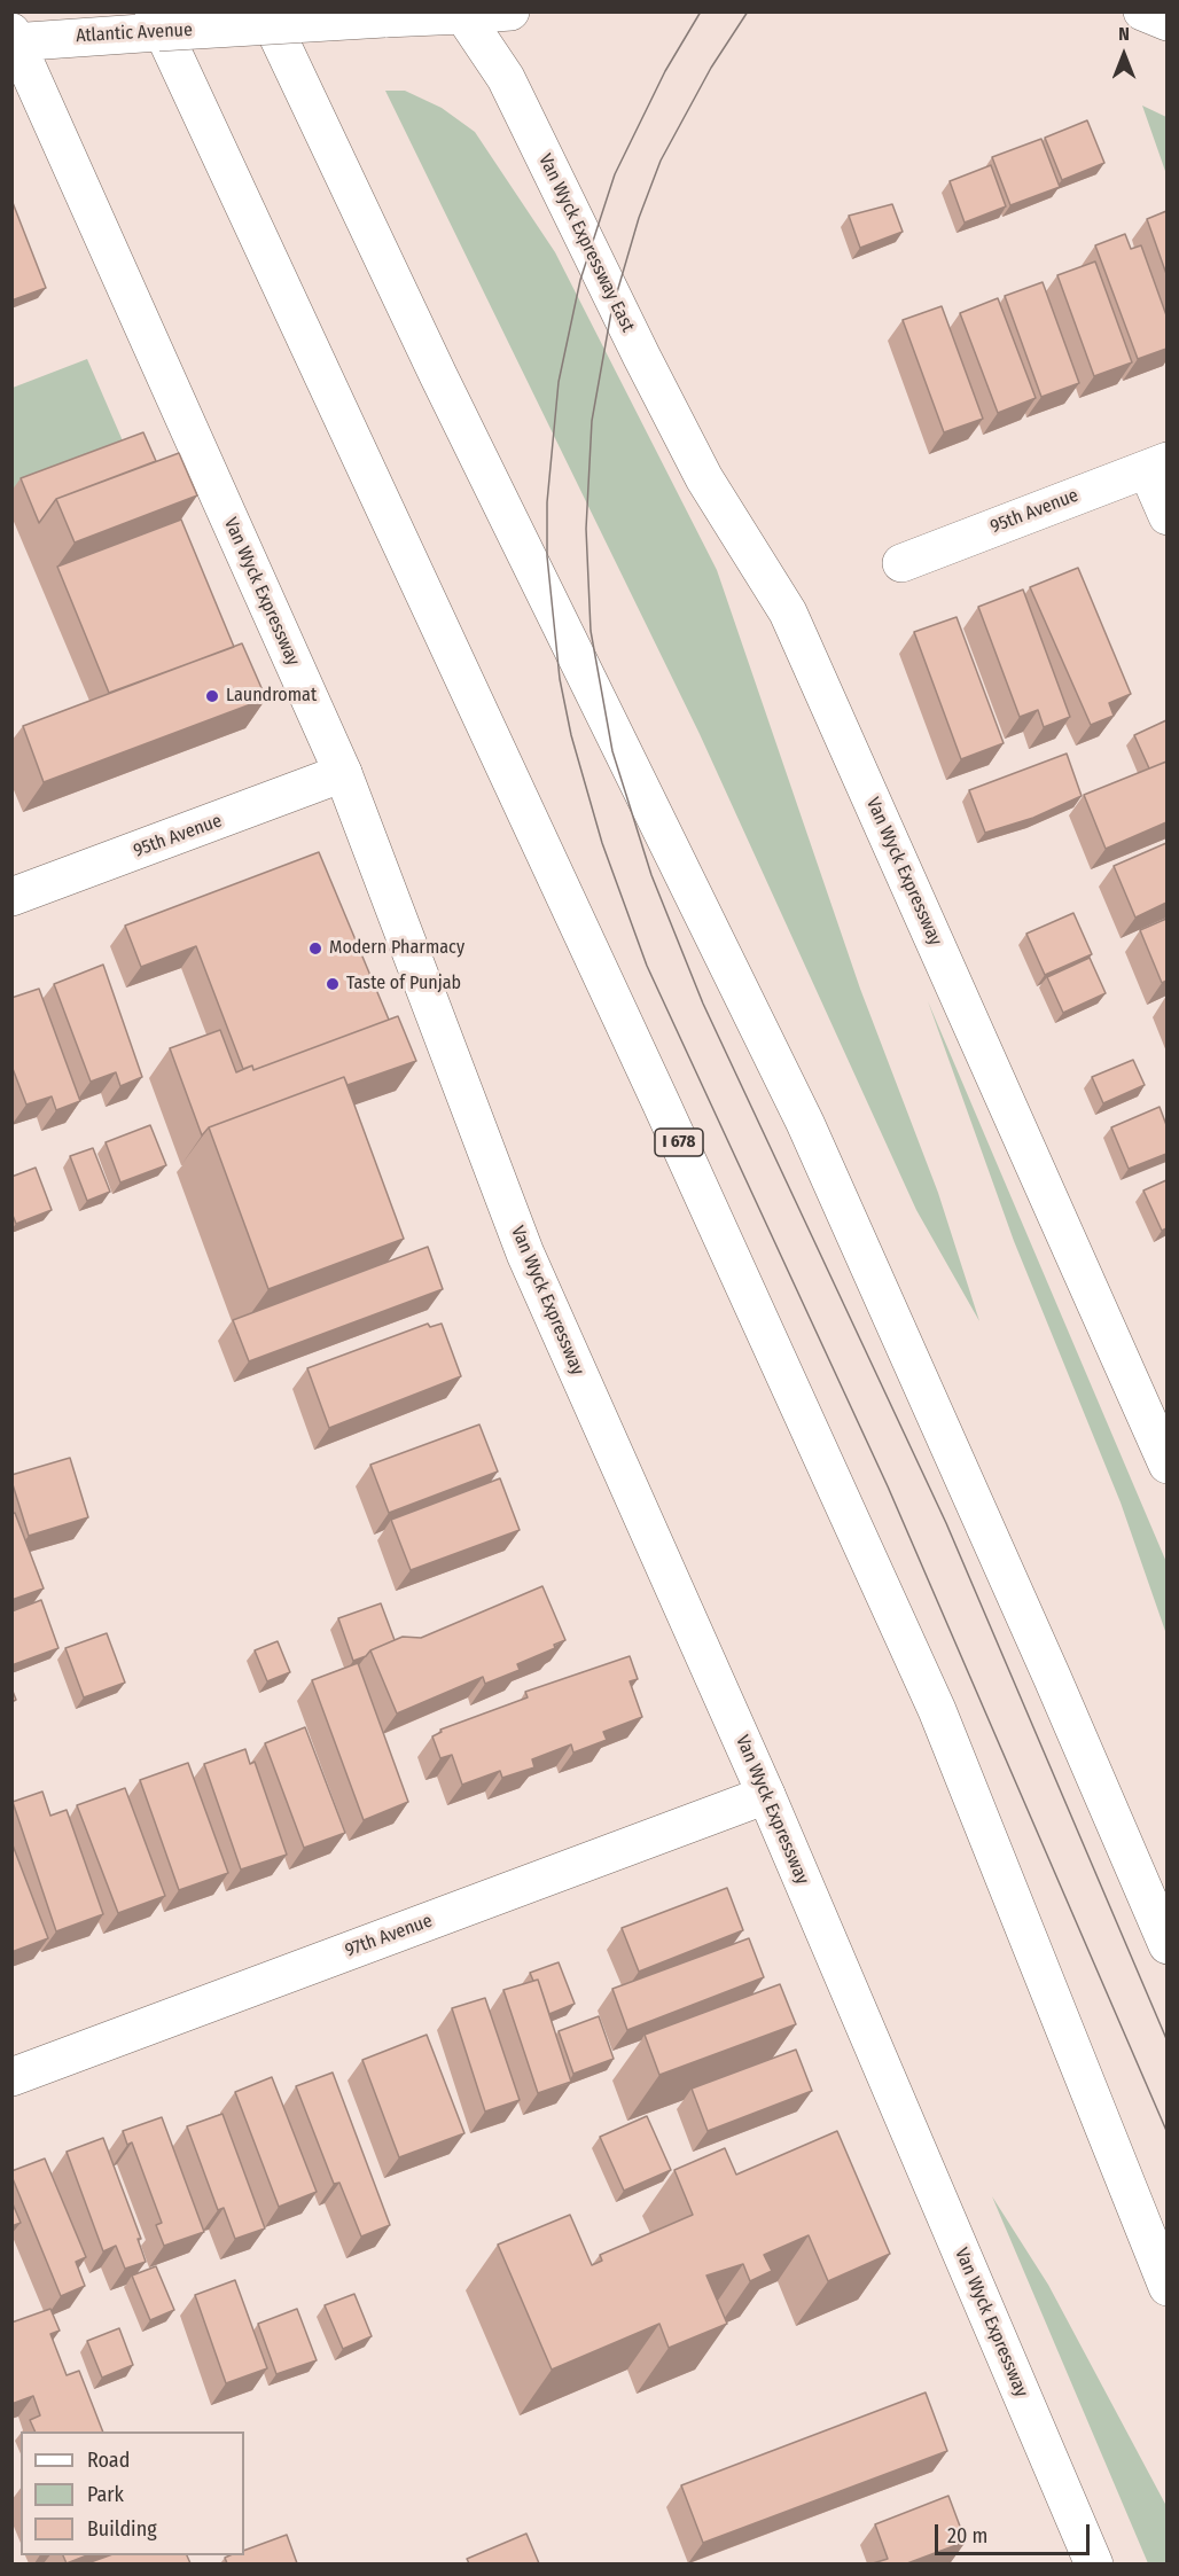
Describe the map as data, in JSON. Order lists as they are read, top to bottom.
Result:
{
  "streets": {
    "main road": [
      "Atlantic Avenue",
      "Van Wyck Expressway East",
      "95th Avenue",
      "Van Wyck Expressway",
      "I 678",
      "97th Avenue"
    ]
  },
  "crossings": [
    ["Atlantic Avenue", "Van Wyck Expressway East"],
    ["Atlantic Avenue", "Van Wyck Expressway"],
    ["Van Wyck Expressway East", "Van Wyck Expressway"],
    ["95th Avenue", "Van Wyck Expressway"],
    ["Van Wyck Expressway", "97th Avenue"]
  ],
  "places": ["Laundromat", "Modern Pharmacy", "Taste of Punjab"],
  "legend": ["Road", "Park", "Building"],
  "scale_bar": "20 m",
  "north": "top"
}
